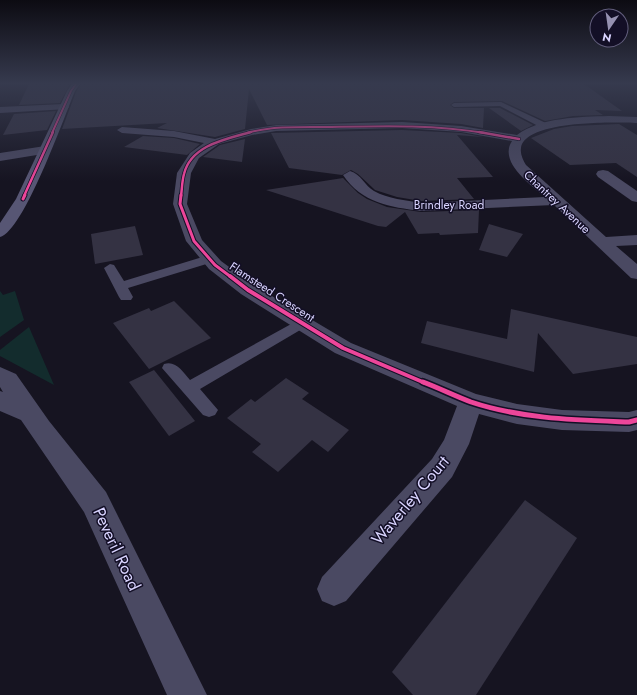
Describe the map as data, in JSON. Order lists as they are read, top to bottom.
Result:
{
  "streets": {
    "street": [
      "Chantrey Avenue",
      "Brindley Road",
      "Flamsteed Crescent",
      "Waverley Court",
      "Peveril Road"
    ]
  },
  "crossings": [
    ["Chantrey Avenue", "Brindley Road"],
    ["Chantrey Avenue", "Flamsteed Crescent"],
    ["Flamsteed Crescent", "Waverley Court"]
  ],
  "north": "bottom"
}
